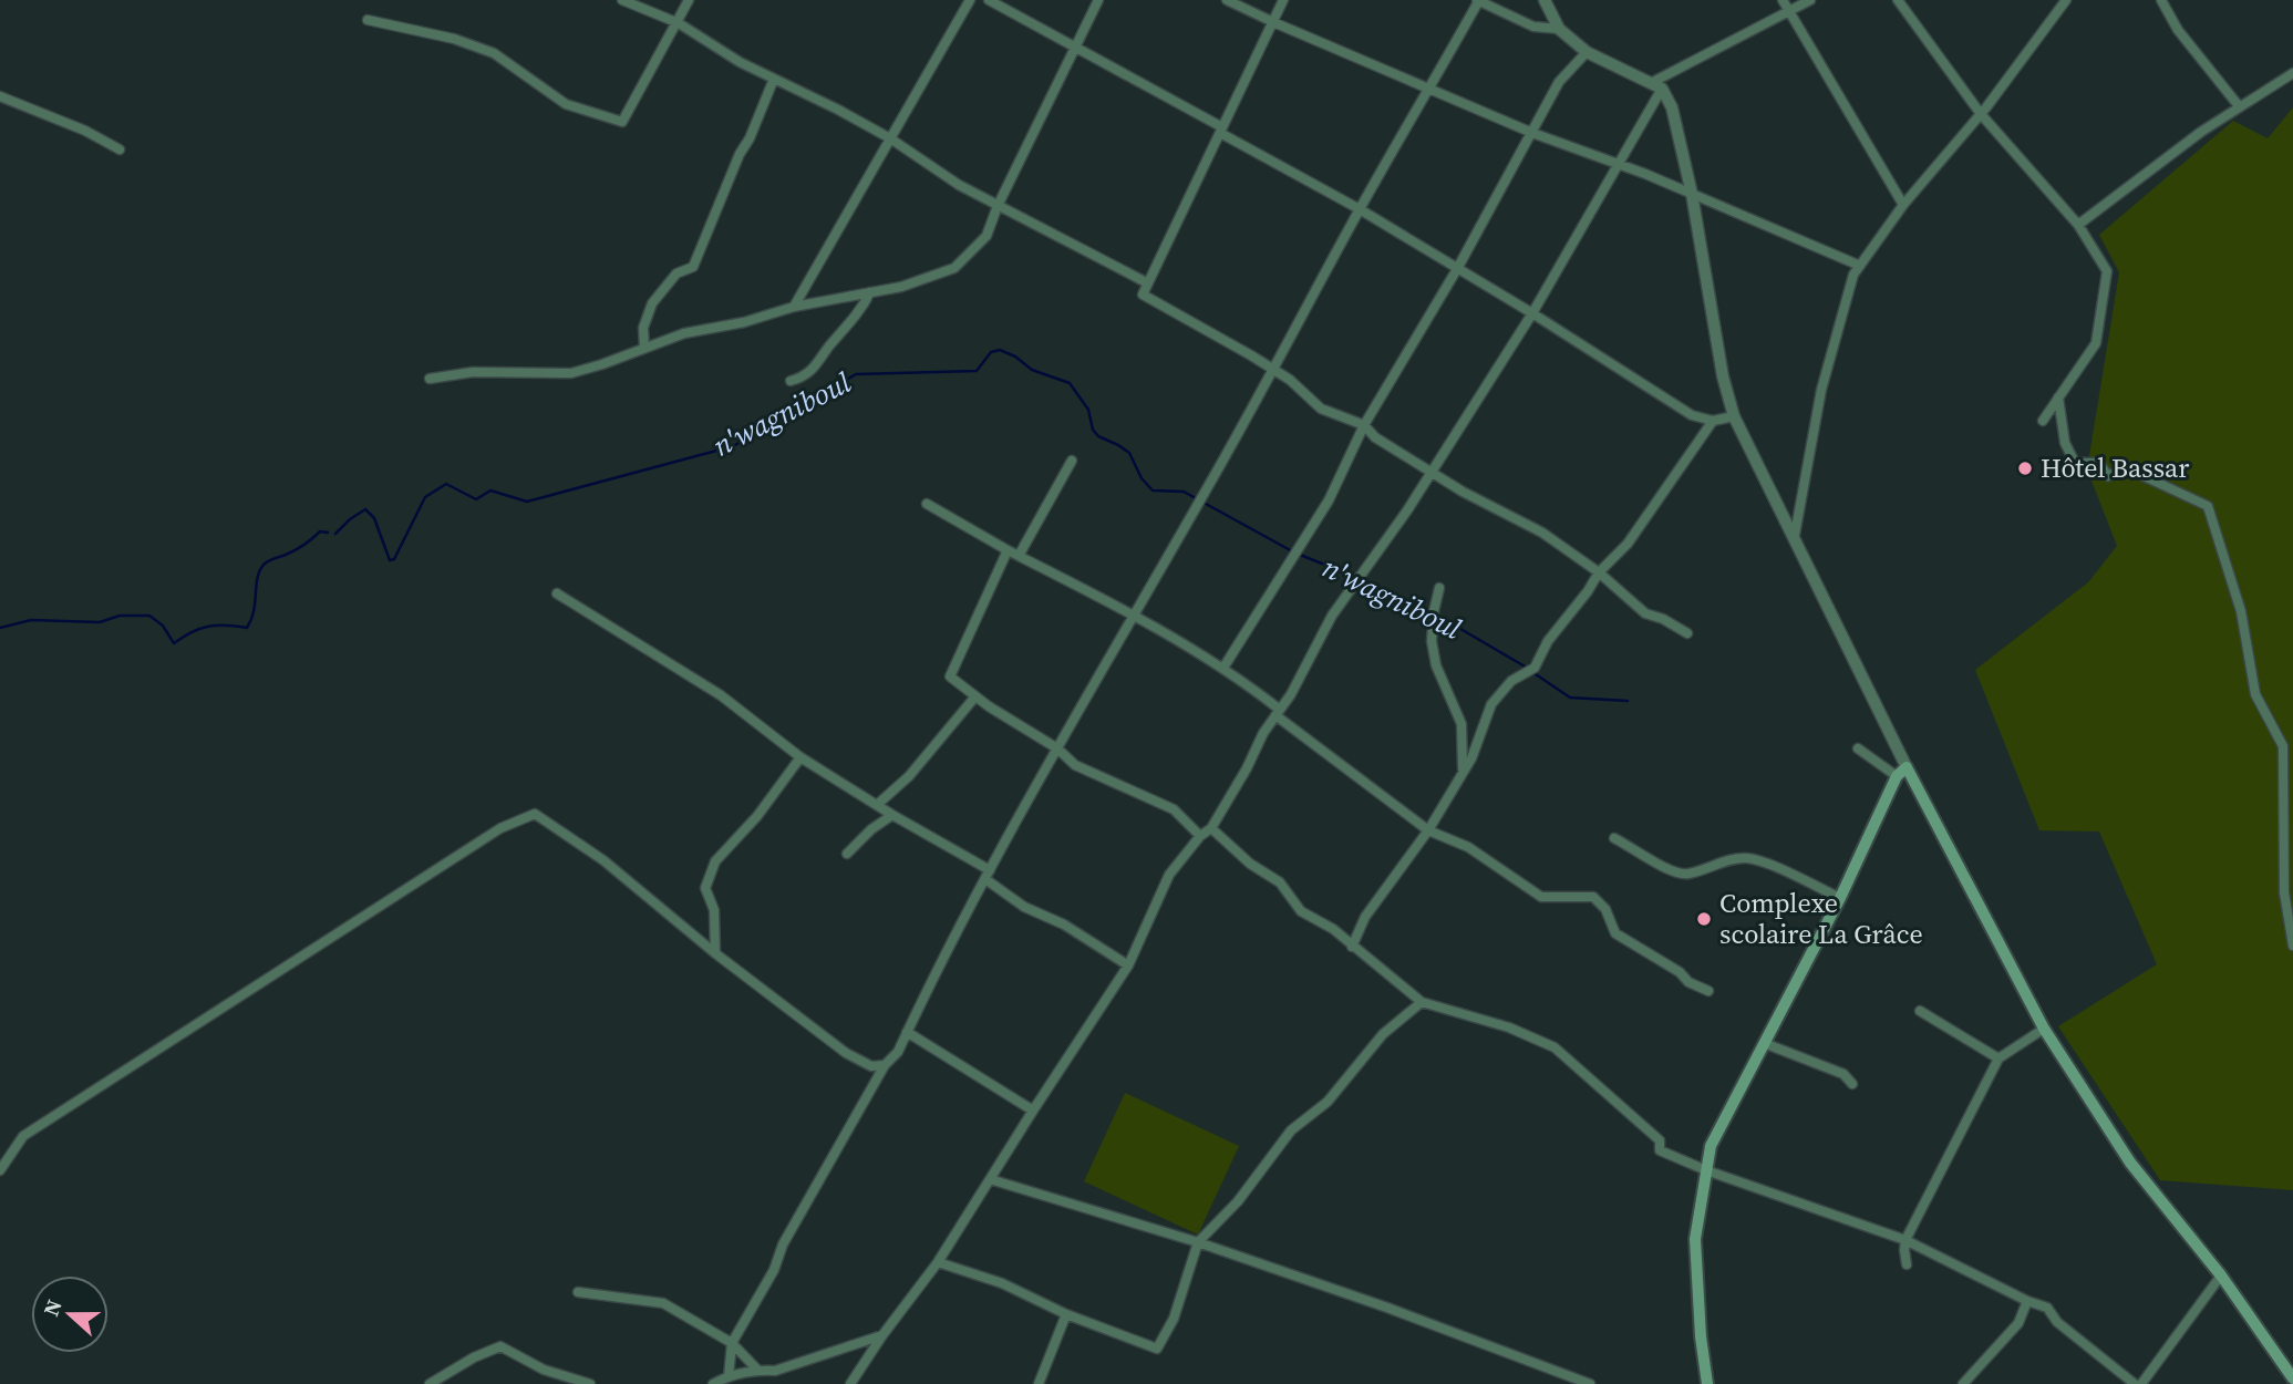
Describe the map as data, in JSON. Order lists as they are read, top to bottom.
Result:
{
  "water": ["n'wagniboul"],
  "places": ["Hôtel Bassar", "Complexe scolaire La Grâce"],
  "north": "left"
}
